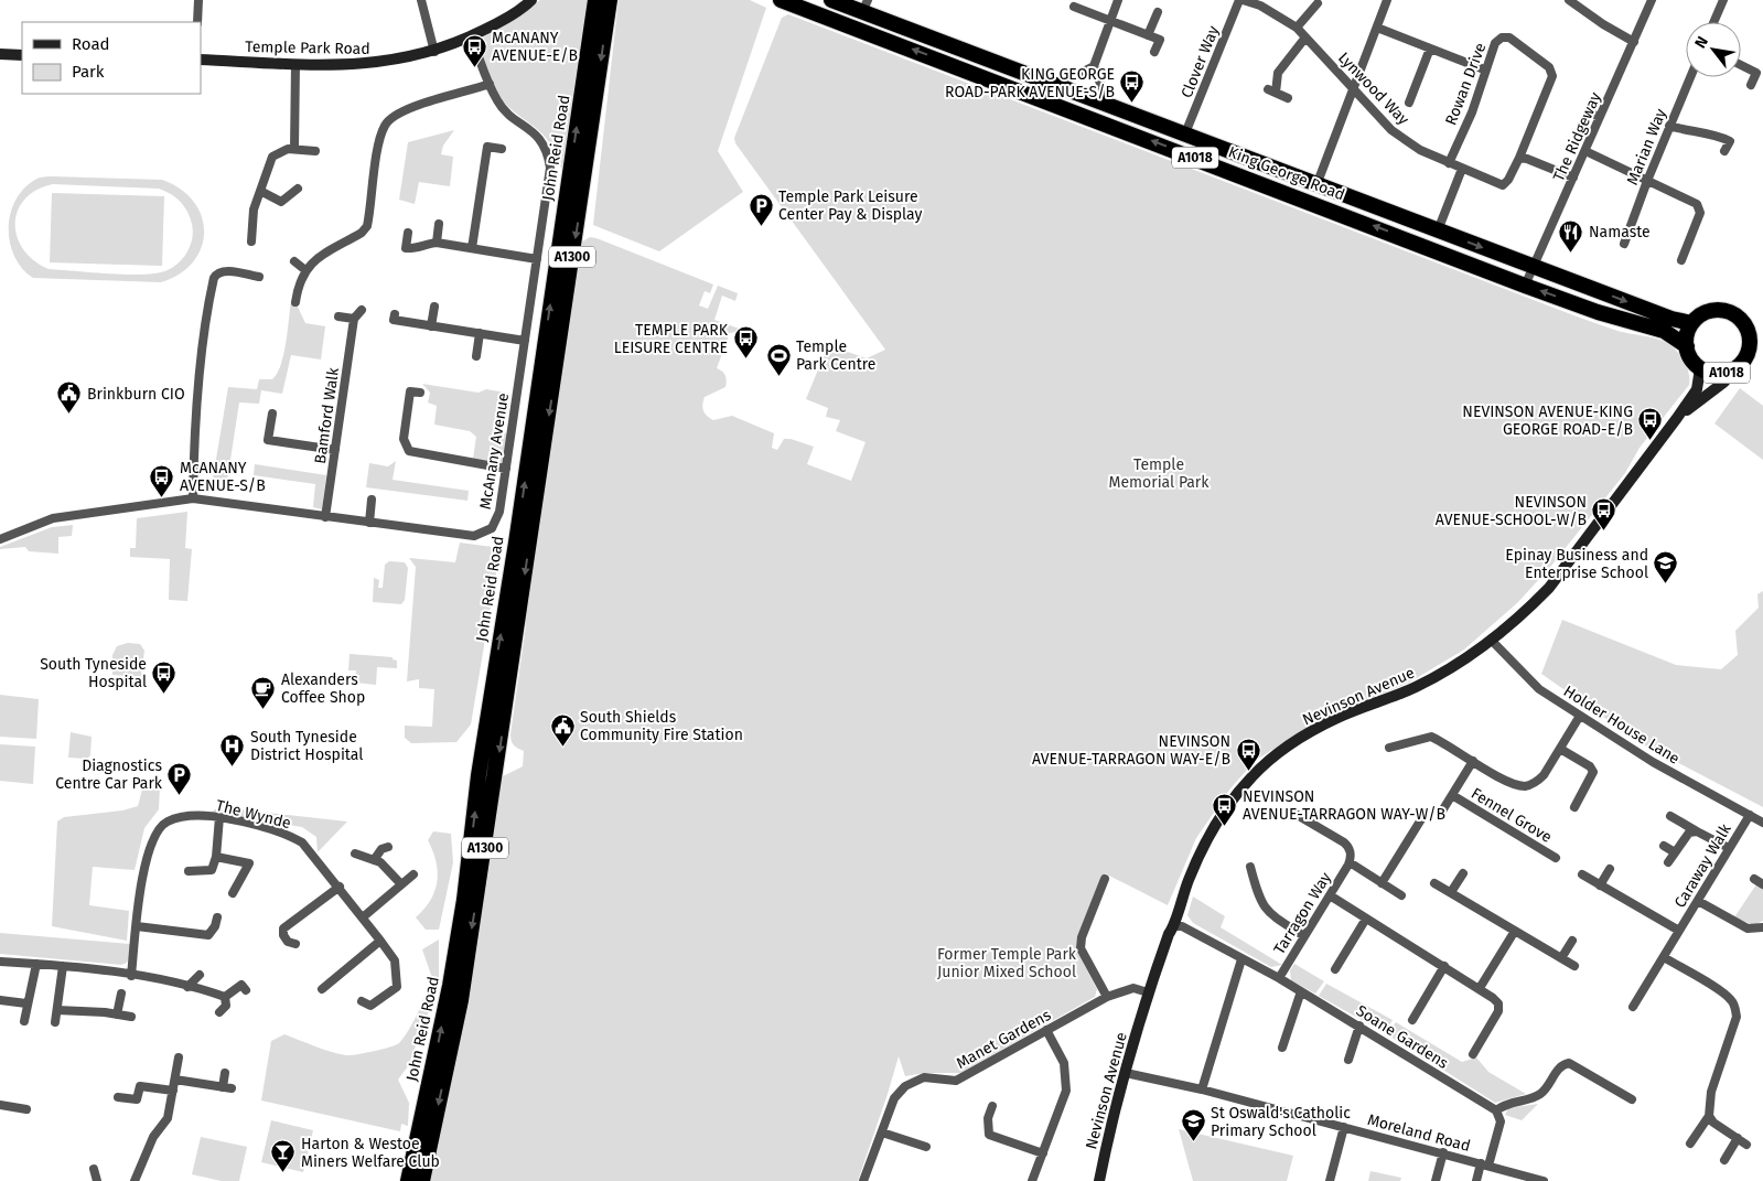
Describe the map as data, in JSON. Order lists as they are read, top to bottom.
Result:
{
  "streets": {
    "highway": [
      "John Reid Road",
      "A1018",
      "King George Road",
      "A1300"
    ],
    "street": [
      "Temple Park Road",
      "Clover Way",
      "Rowan Drive",
      "Lynwood Way",
      "The Ridgeway",
      "Marian Way",
      "Bamford Walk",
      "McAnany Avenue",
      "Nevinson Avenue",
      "Holder House Lane",
      "The Wynde",
      "Fennel Grove",
      "Caraway Walk",
      "Tarragon Way",
      "Soane Gardens",
      "Manet Gardens",
      "Moreland Road"
    ]
  },
  "crossings": [
    ["Temple Park Road", "McAnany Avenue"],
    ["Clover Way", "Lynwood Way"],
    ["Clover Way", "King George Road"],
    ["Rowan Drive", "Lynwood Way"],
    ["The Ridgeway", "King George Road"],
    ["A1018", "King George Road"],
    ["A1018", "Nevinson Avenue"],
    ["King George Road", "Nevinson Avenue"],
    ["Bamford Walk", "McAnany Avenue"],
    ["Nevinson Avenue", "Holder House Lane"],
    ["Nevinson Avenue", "Soane Gardens"],
    ["Nevinson Avenue", "Manet Gardens"],
    ["Nevinson Avenue", "Moreland Road"],
    ["Holder House Lane", "Fennel Grove"],
    ["Holder House Lane", "Caraway Walk"],
    ["Tarragon Way", "Soane Gardens"]
  ],
  "parks": ["Temple Memorial Park", "Former Temple Park Junior Mixed School"],
  "places": {
    "bus stop": [
      "McANANY AVENUE-E/B",
      "KING GEORGE ROAD-PARK AVENUE-S/B",
      "TEMPLE PARK LEISURE CENTRE",
      "NEVINSON AVENUE-KING GEORGE ROAD-E/B",
      "McANANY AVENUE-S/B",
      "NEVINSON AVENUE-SCHOOL-W/B",
      "South Tyneside Hospital",
      "NEVINSON AVENUE-TARRAGON WAY-E/B",
      "NEVINSON AVENUE-TARRAGON WAY-W/B"
    ],
    "parking": ["Temple Park Leisure Center Pay & Display", "Diagnostics Centre Car Park"],
    "restaurant": ["Namaste"],
    "sports": ["Temple Park Centre"],
    "public building": ["Brinkburn CIO", "South Shields Community Fire Station"],
    "school or university": ["Epinay Business and Enterprise School", "St Oswald's Catholic Primary School"],
    "cafe": ["Alexanders Coffee Shop"],
    "hospital": ["South Tyneside District Hospital"],
    "bar": ["Harton & Westoe Miners Welfare Club"]
  },
  "legend": ["Road", "Park"],
  "north": "top left"
}
